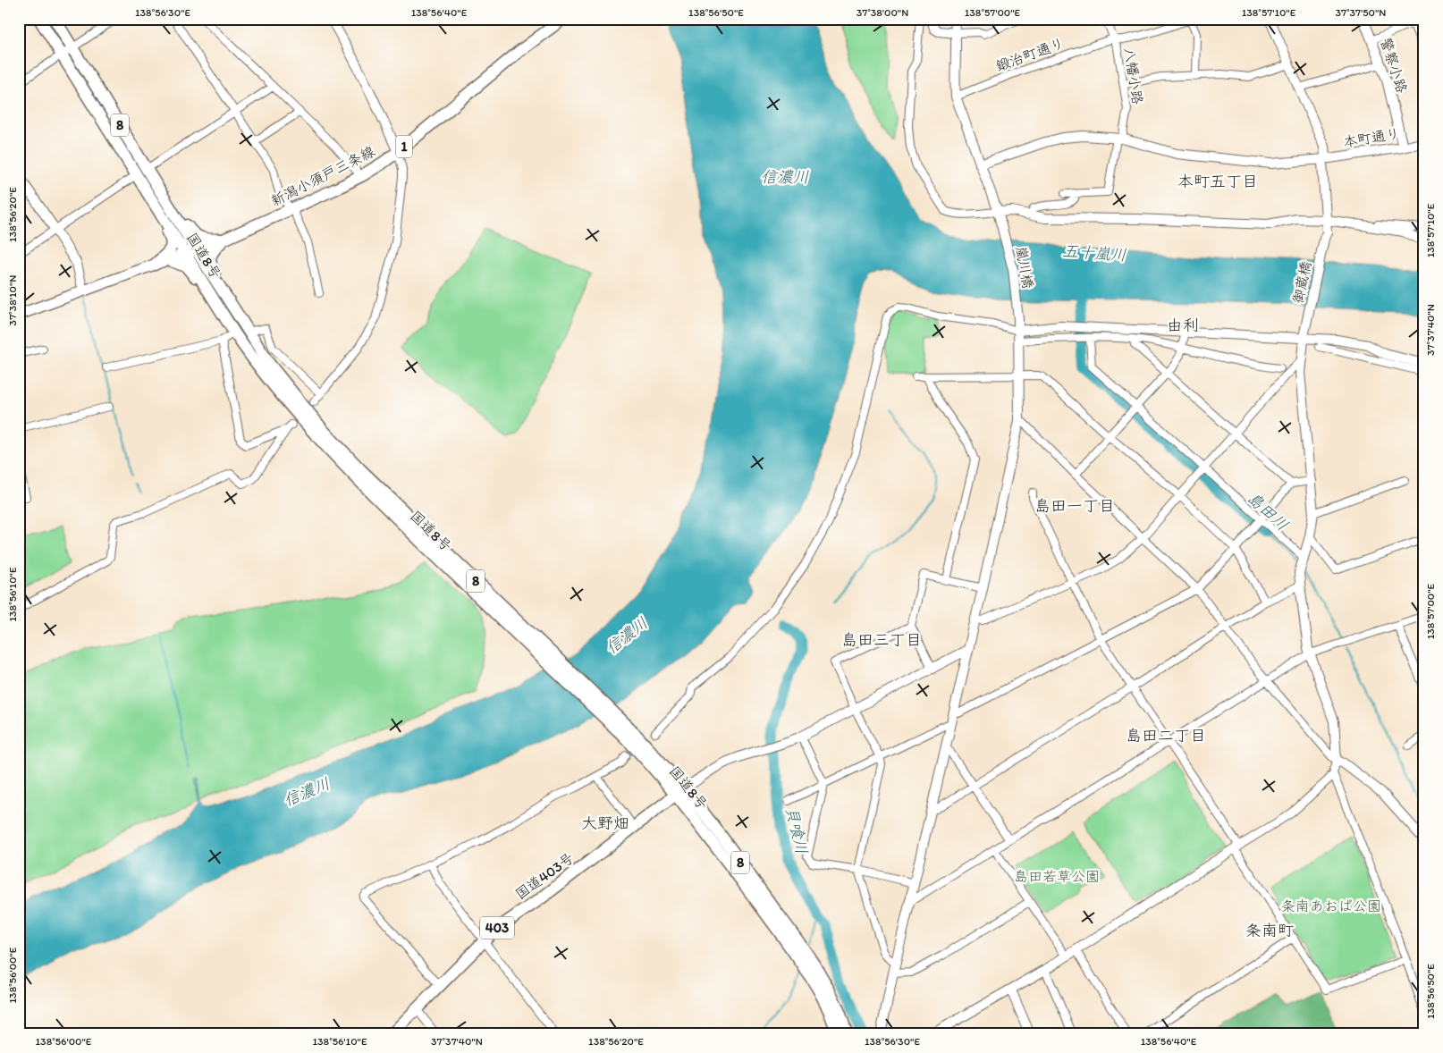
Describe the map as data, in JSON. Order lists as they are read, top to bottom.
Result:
{
  "streets": {
    "main road": [
      "8",
      "1",
      "新潟小須戸三条線",
      "国道8号",
      "国道403号",
      "403"
    ],
    "street": [
      "鍛治町通り",
      "警察小路",
      "八幡小路",
      "本町通り",
      "嵐川橋",
      "御蔵橋"
    ]
  },
  "crossings": [
    ["鍛治町通り", "八幡小路"],
    ["鍛治町通り", "嵐川橋"],
    ["警察小路", "本町通り"],
    ["八幡小路", "本町通り"],
    ["本町通り", "嵐川橋"],
    ["本町通り", "御蔵橋"],
    ["新潟小須戸三条線", "国道8号"],
    ["国道8号", "国道403号"]
  ],
  "districts": [
    "本町五丁目",
    "由利",
    "島田一丁目",
    "島田三丁目",
    "島田二丁目",
    "大野畑",
    "条南町"
  ],
  "water": [
    "信濃川",
    "五十嵐川",
    "島田川",
    "貝喰川"
  ],
  "parks": ["島田若草公園", "条南あおば公園"],
  "coordinates": [
    "138°56'30\"E",
    "138°56'40\"E",
    "138°56'50\"E",
    "37°38'00\"N",
    "138°57'00\"E",
    "138°57'10\"E",
    "37°37'50\"N",
    "138°56'20\"E",
    "37°38'10\"N",
    "37°37'40\"N",
    "138°56'10\"E",
    "138°56'00\"E"
  ]
}
